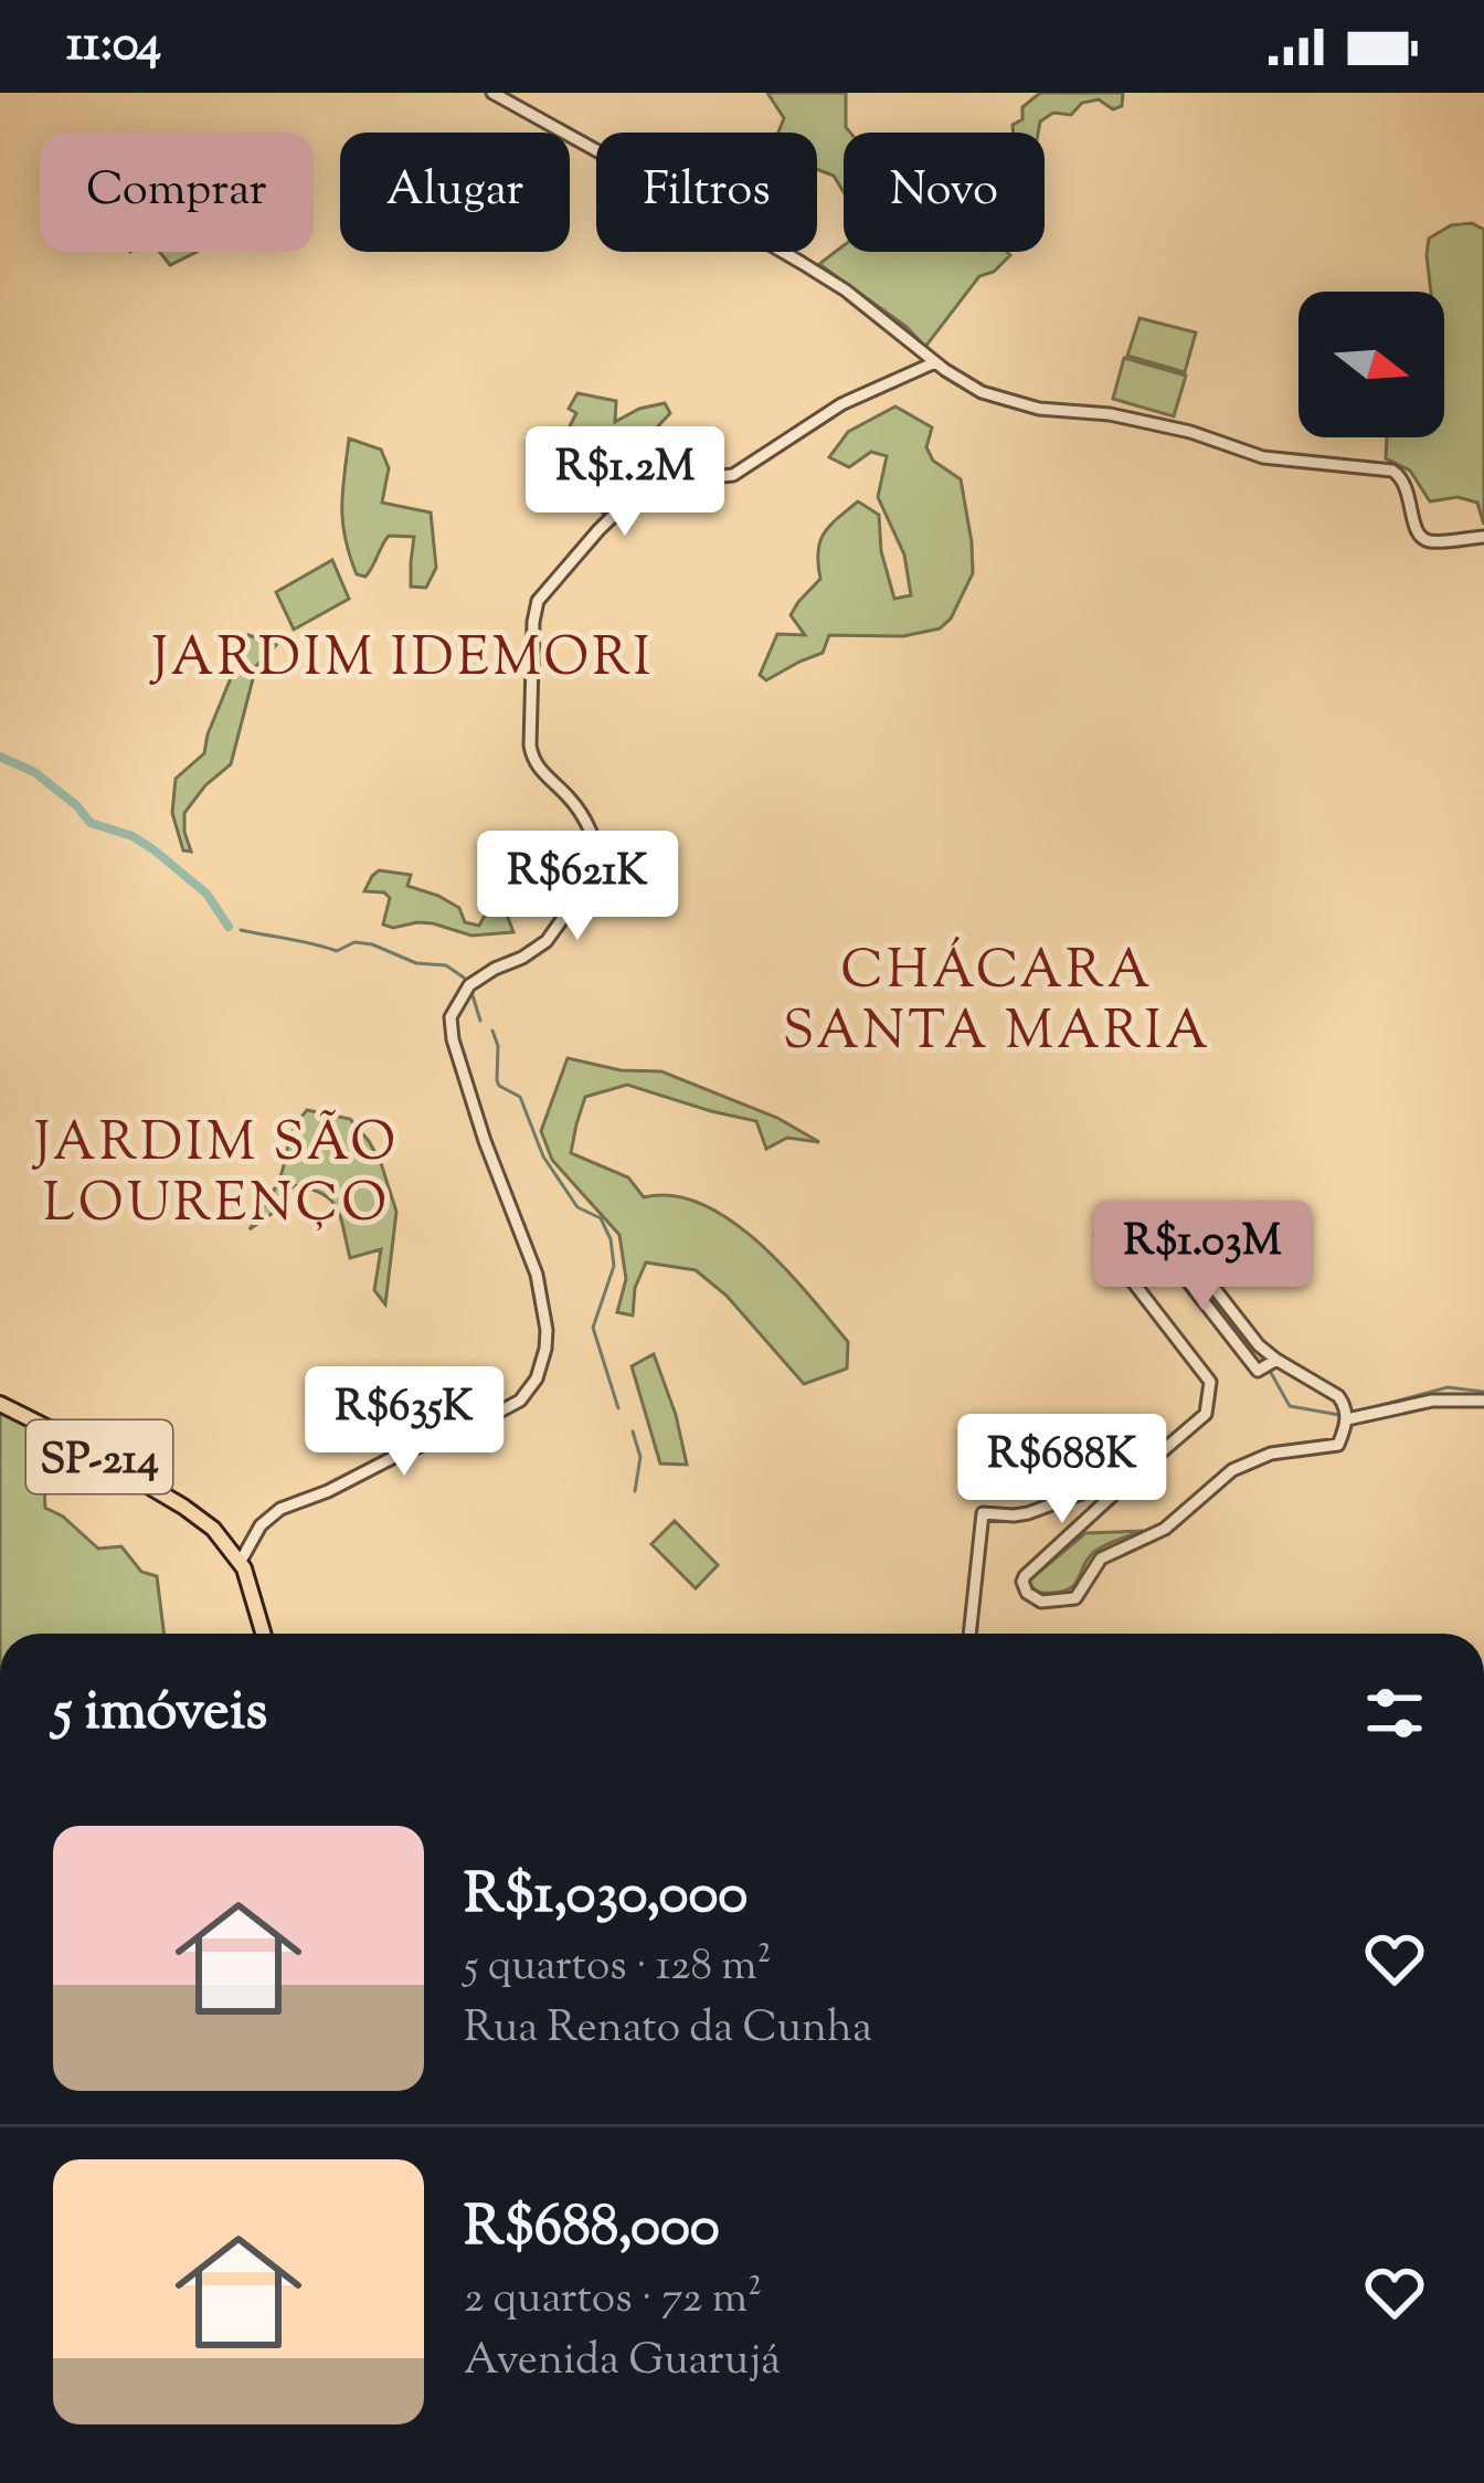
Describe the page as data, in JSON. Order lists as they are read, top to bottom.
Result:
{
  "streets": {
    "main road": ["SP-214"]
  },
  "districts": ["JARDIM IDEMORI", "CHÁCARA SANTA MARIA", "JARDIM SÃO LOURENÇO"],
  "north": "right",
  "page": {
    "status": "11:04",
    "chip": [
      "Comprar",
      "Alugar",
      "Filtros",
      "Novo"
    ],
    "price": [
      "R$1.2M",
      "R$621K",
      "R$1.03M",
      "R$635K",
      "R$688K"
    ],
    "heading": "5 imóveis",
    "list": [
      {
        "name": "R$1,030,000",
        "note": "5 quartos · 128 m² · Rua Renato da Cunha"
      },
      {
        "name": "R$688,000",
        "note": "2 quartos · 72 m² · Avenida Guarujá"
      }
    ]
  }
}
